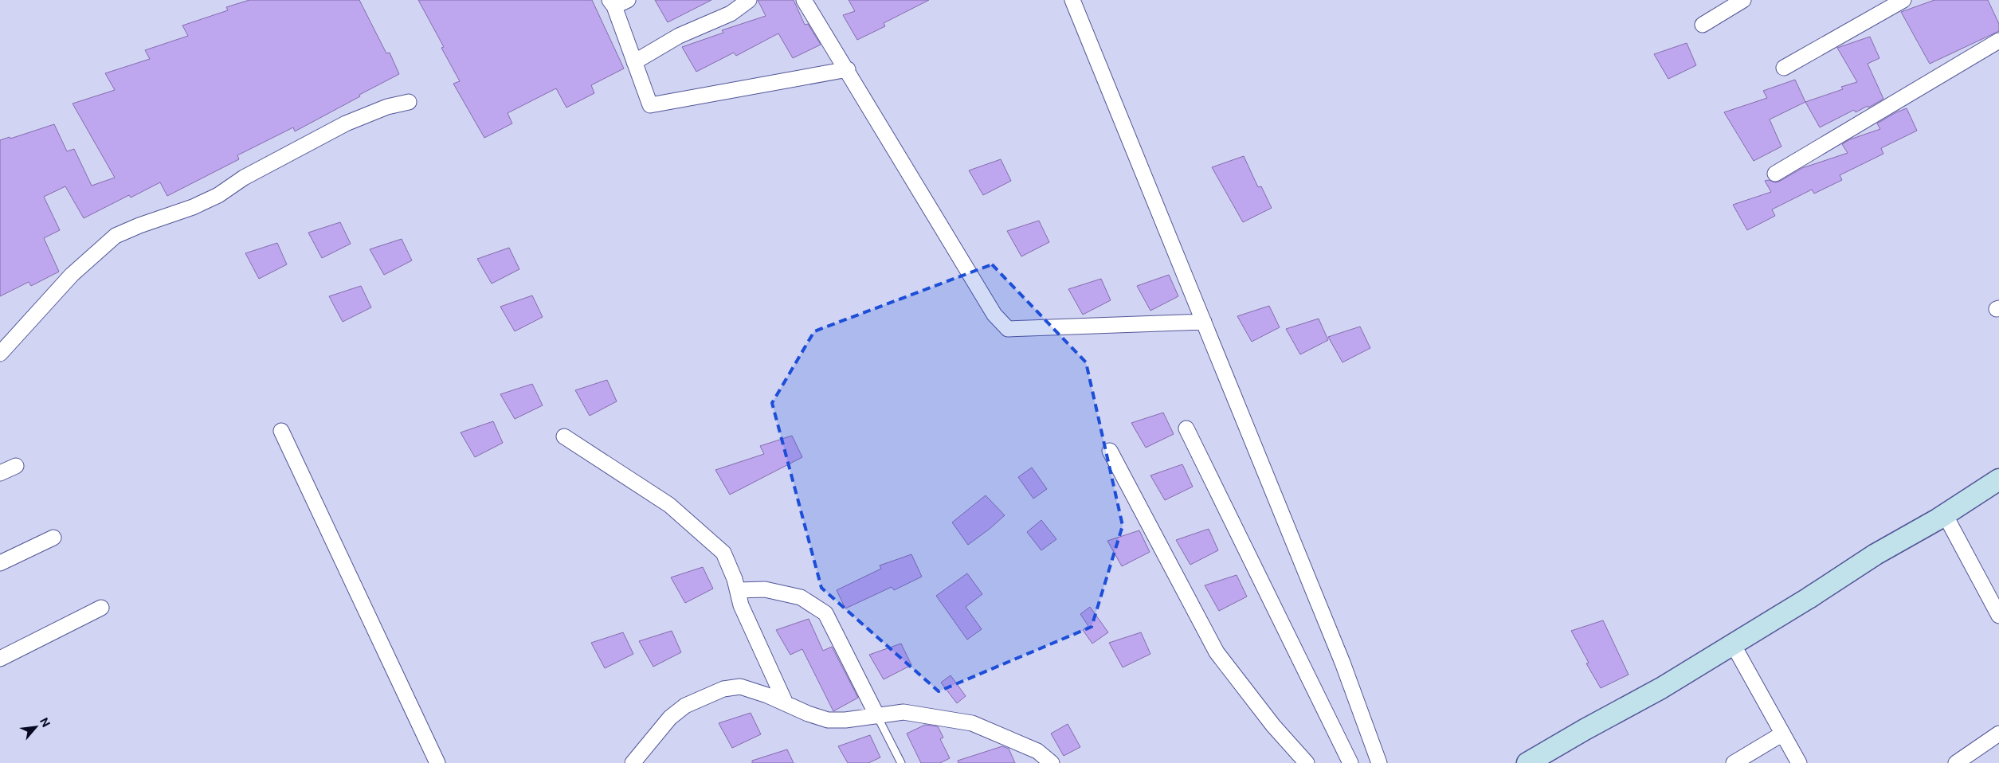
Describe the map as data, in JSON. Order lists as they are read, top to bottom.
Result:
{
  "north": "top right"
}
